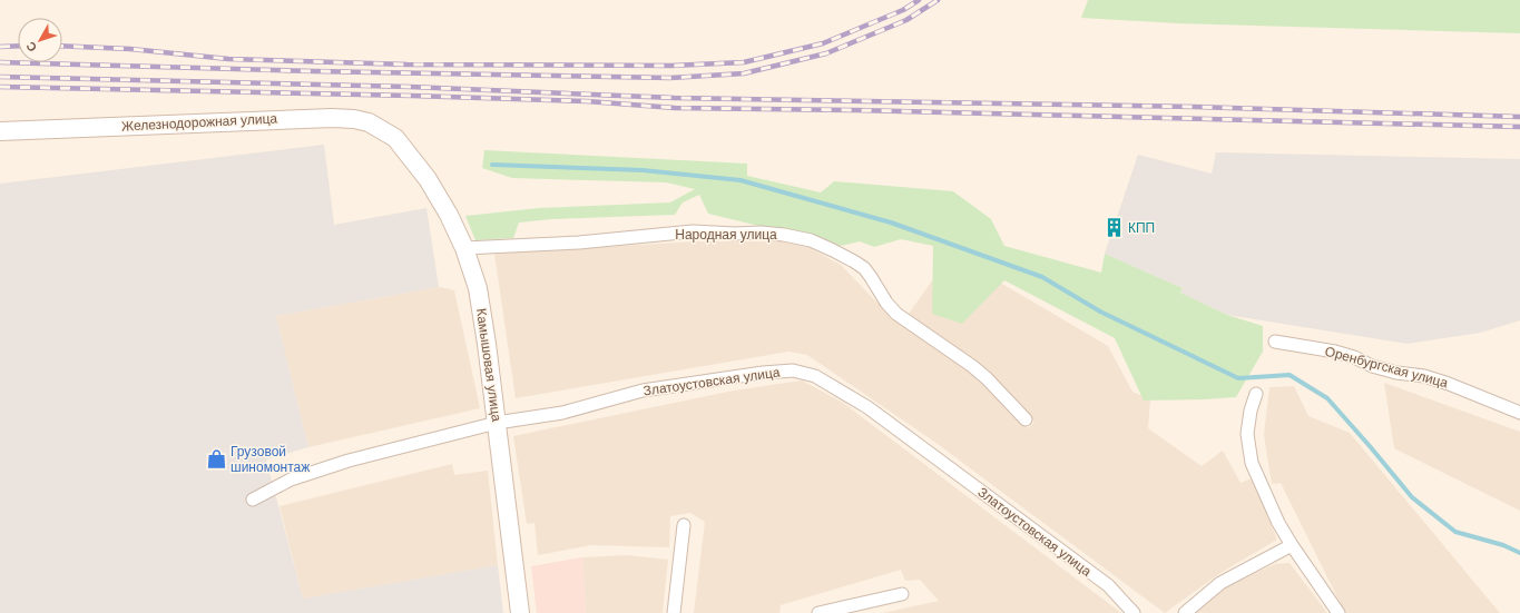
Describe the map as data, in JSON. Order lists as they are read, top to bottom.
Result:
{
  "streets": {
    "main road": ["Железнодорожная улица", "Камышовая улица"],
    "street": ["Народная улица", "Оренбургская улица", "Златоустовская улица"]
  },
  "crossings": [
    ["Железнодорожная улица", "Камышовая улица"],
    ["Народная улица", "Камышовая улица"],
    ["Камышовая улица", "Златоустовская улица"]
  ],
  "places": {
    "building": ["КПП"],
    "shop": ["Грузовой шиномонтаж"]
  },
  "north": "bottom left"
}
